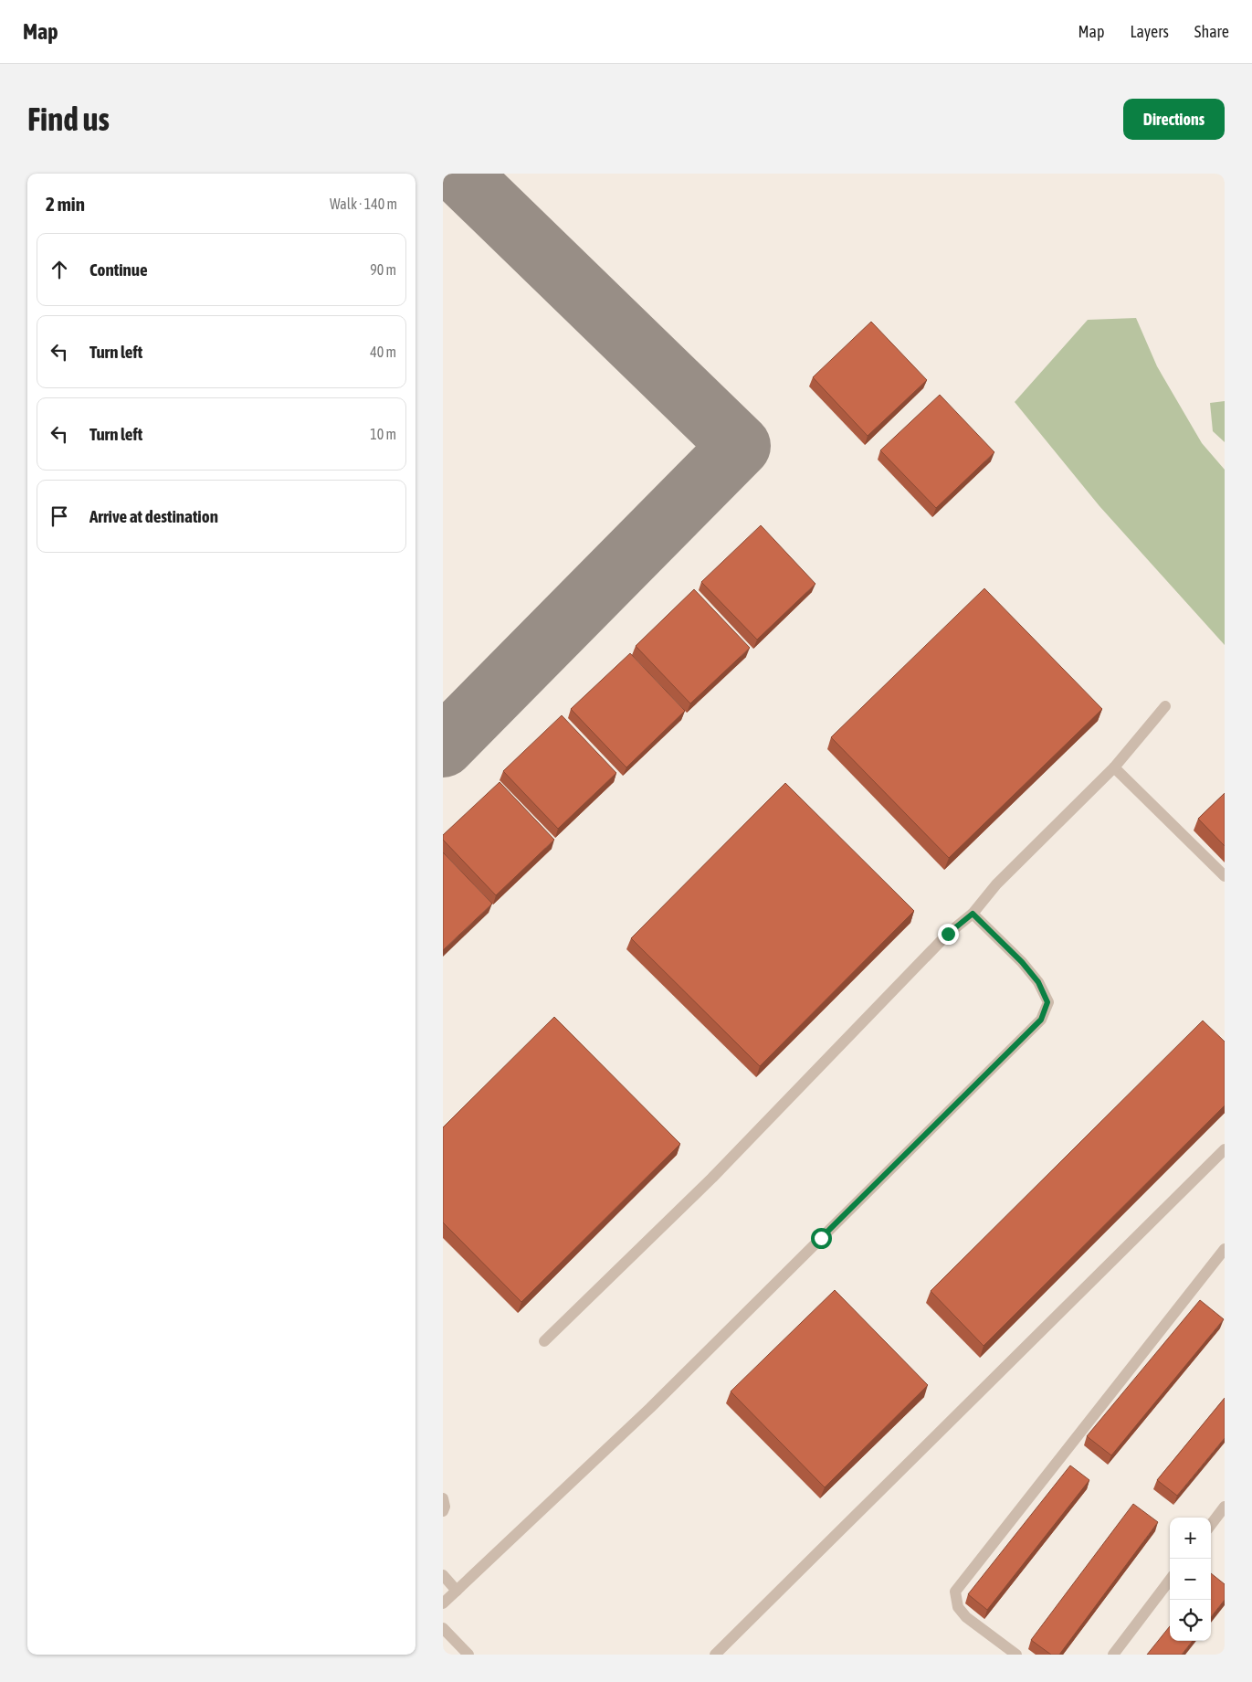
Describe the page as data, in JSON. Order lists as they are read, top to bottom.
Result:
{
  "page": {
    "header": "Map",
    "nav": ["Map", "Layers", "Share"],
    "buttons": "Directions",
    "title": "Find us",
    "heading": ["2 min", "Walk · 140 m"],
    "list": [
      ["Continue", "90 m"],
      ["Turn left", "40 m"],
      ["Turn left", "10 m"],
      "Arrive at destination"
    ],
    "map_buttons": ["+", "−"]
  }
}
